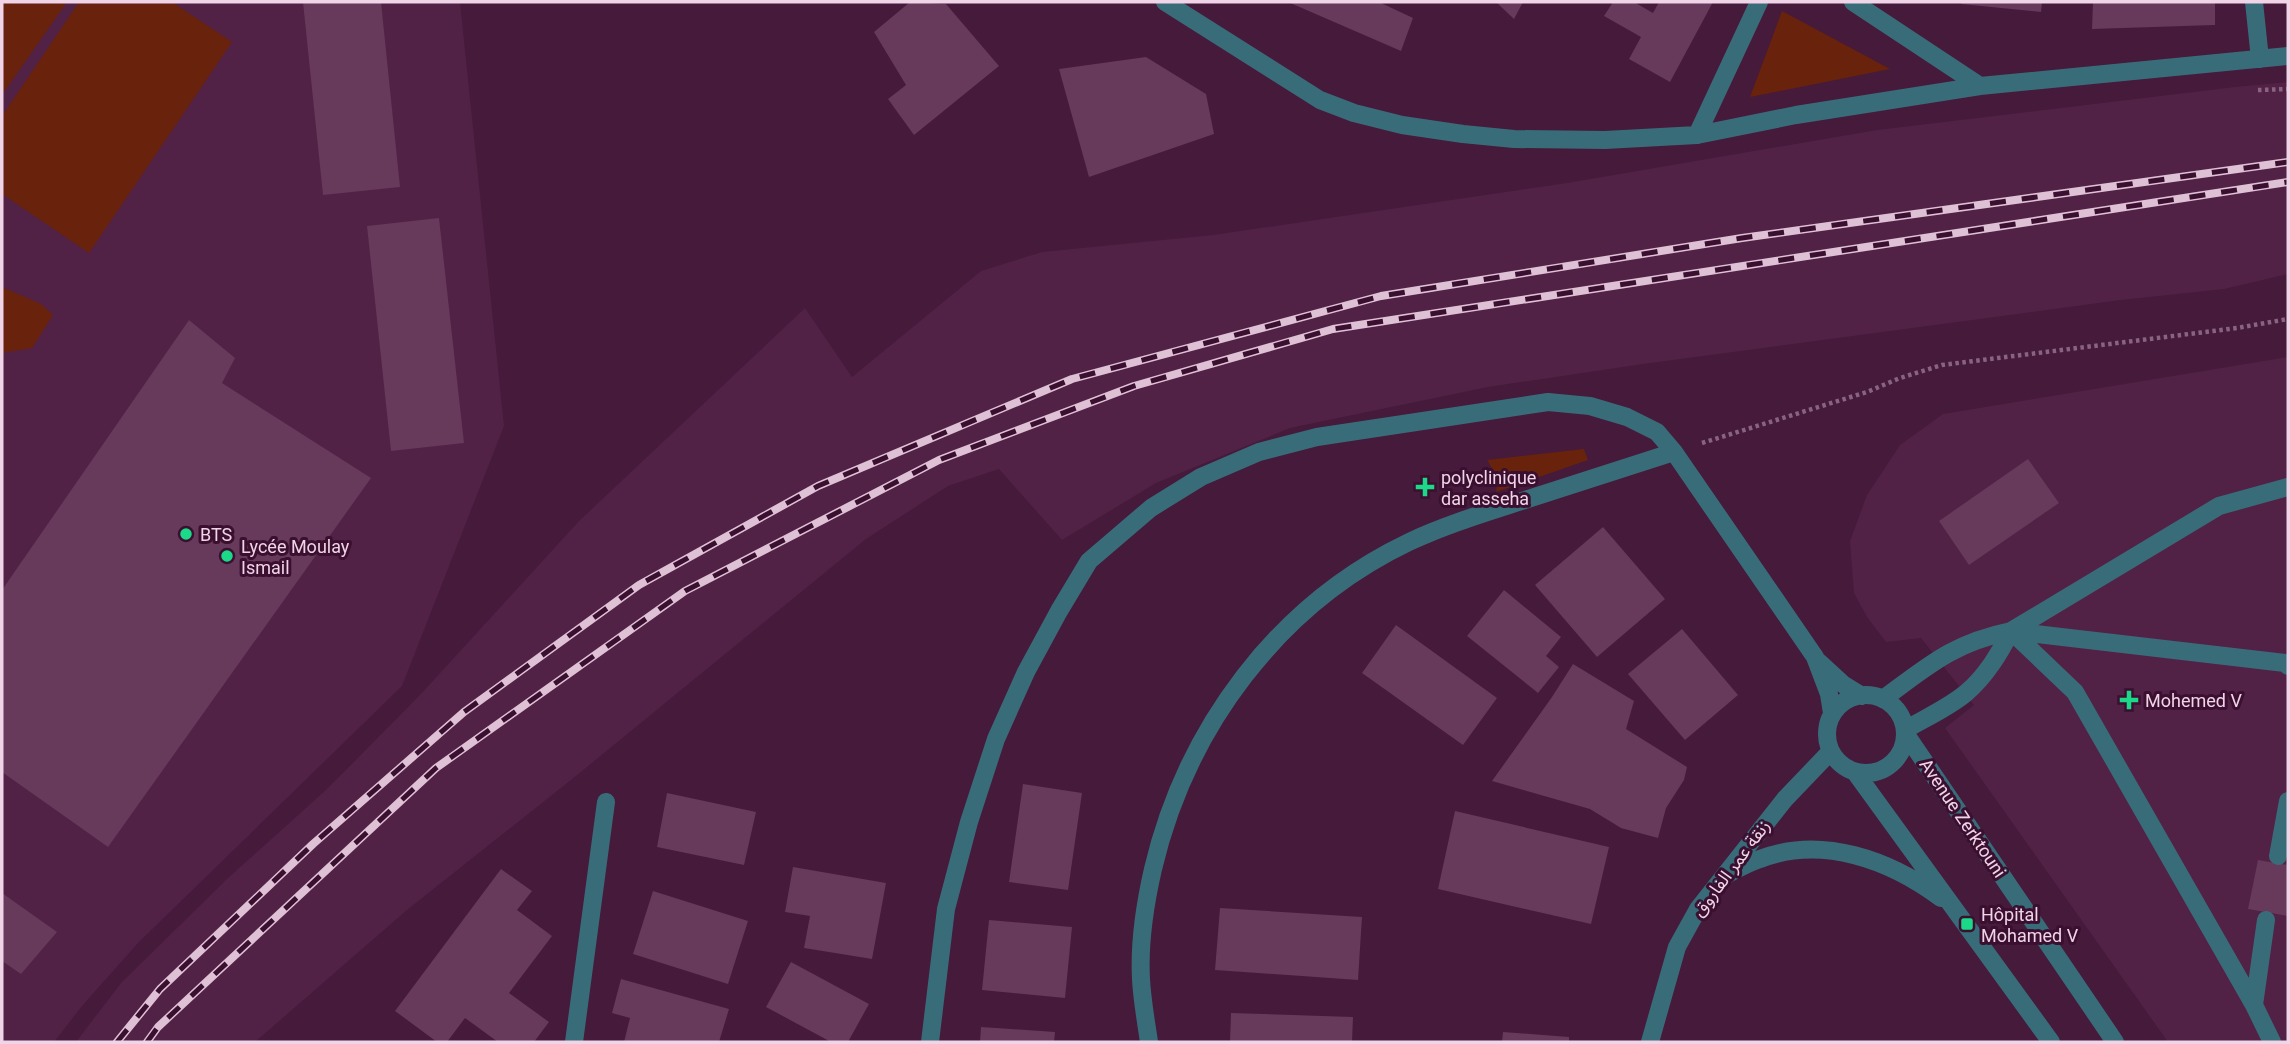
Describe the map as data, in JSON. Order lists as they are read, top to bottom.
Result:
{
  "streets": {
    "street": ["Avenue Zerktouni", "زنقة عمر الفاروق"]
  },
  "crossings": [
    ["Avenue Zerktouni", "زنقة عمر الفاروق"]
  ],
  "places": {
    "health": ["polyclinique dar asseha", "Mohemed V"],
    "other": ["BTS", "Lycée Moulay Ismail"],
    "transit": ["Hôpital Mohamed V"]
  }
}
